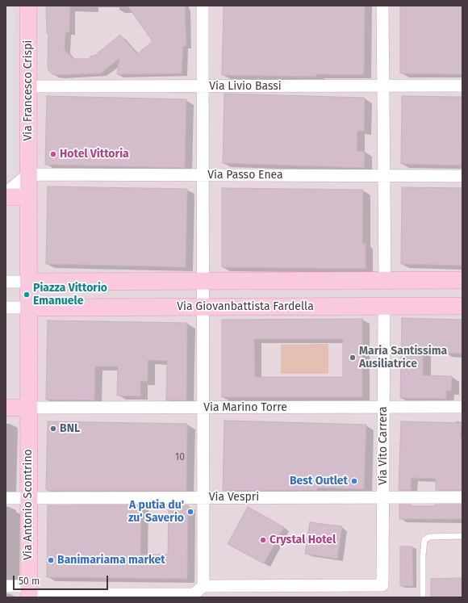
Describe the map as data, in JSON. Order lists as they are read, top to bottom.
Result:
{
  "streets": {
    "main road": ["Via Francesco Crispi", "Via Giovanbattista Fardella", "Via Antonio Scontrino"],
    "street": [
      "Via Livio Bassi",
      "Via Passo Enea",
      "Via Marino Torre",
      "Via Vito Carrera",
      "Via Vespri"
    ]
  },
  "crossings": [
    ["Via Livio Bassi", "Via Francesco Crispi"],
    ["Via Francesco Crispi", "Via Passo Enea"],
    ["Via Francesco Crispi", "Via Giovanbattista Fardella"],
    ["Via Francesco Crispi", "Via Antonio Scontrino"],
    ["Via Giovanbattista Fardella", "Via Vito Carrera"],
    ["Via Giovanbattista Fardella", "Via Antonio Scontrino"],
    ["Via Marino Torre", "Via Vito Carrera"],
    ["Via Marino Torre", "Via Antonio Scontrino"],
    ["Via Vito Carrera", "Via Vespri"],
    ["Via Vespri", "Via Antonio Scontrino"]
  ],
  "places": [
    "Hotel Vittoria",
    "Piazza Vittorio Emanuele",
    "Maria Santissima Ausiliatrice",
    "BNL",
    "Best Outlet",
    "A putia du' zu' Saverio",
    "Crystal Hotel",
    "Banimariama market"
  ],
  "house_numbers": ["10"],
  "scale_bar": "50 m"
}
